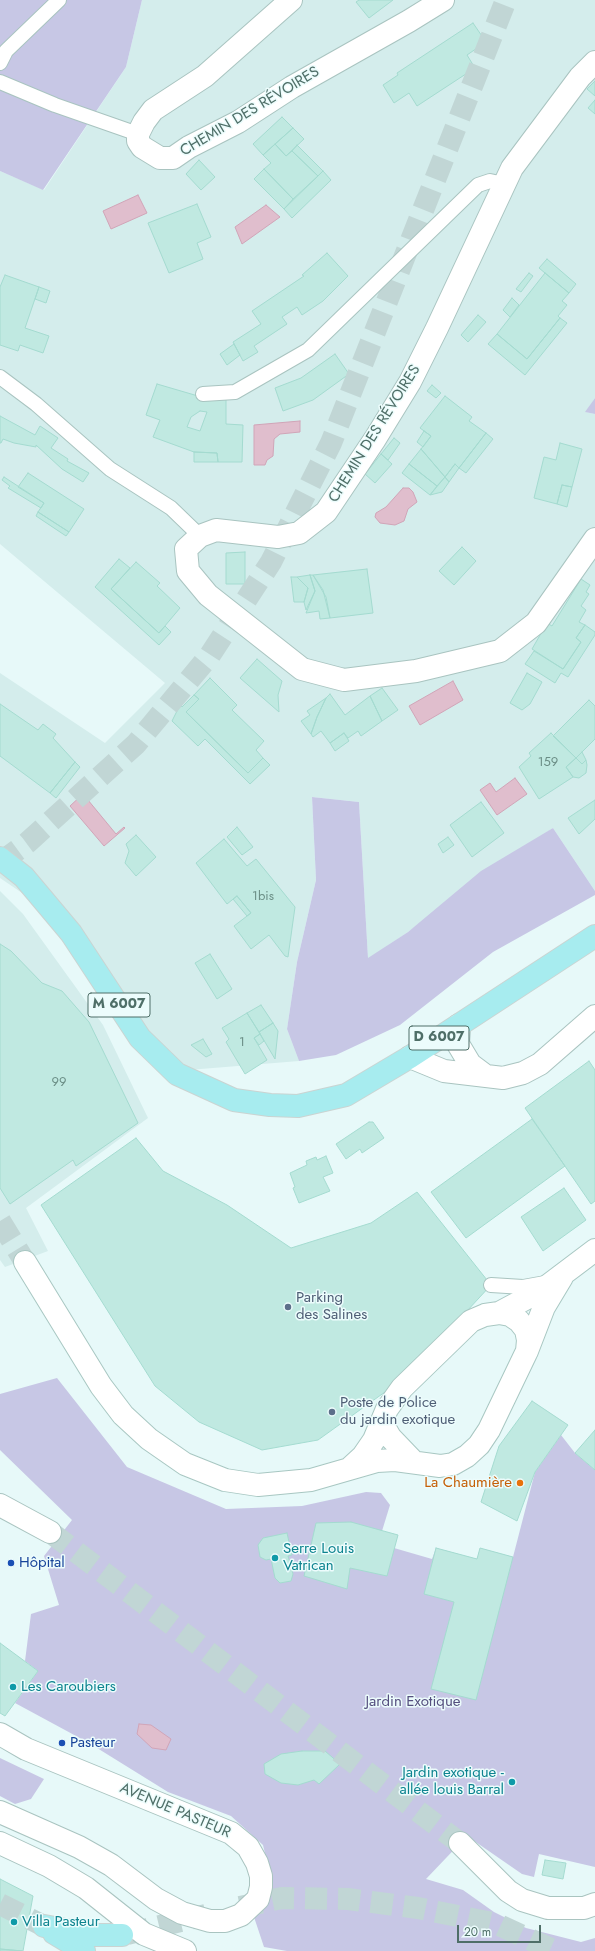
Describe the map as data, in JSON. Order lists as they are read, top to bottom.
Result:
{
  "streets": {
    "main road": ["M 6007", "D 6007"],
    "street": ["CHEMIN DES RÉVOIRES", "AVENUE PASTEUR"]
  },
  "crossings": [
    ["M 6007", "D 6007"]
  ],
  "parks": ["Jardin Exotique"],
  "places": [
    "Parking des Salines",
    "Poste de Police du jardin exotique",
    "La Chaumière",
    "Serre Louis Vatrican",
    "Hôpital",
    "Les Caroubiers",
    "Pasteur",
    "Jardin exotique - allée louis Barral",
    "Villa Pasteur"
  ],
  "house_numbers": [
    "159",
    "1bis",
    "1",
    "99"
  ],
  "scale_bar": "20 m"
}
